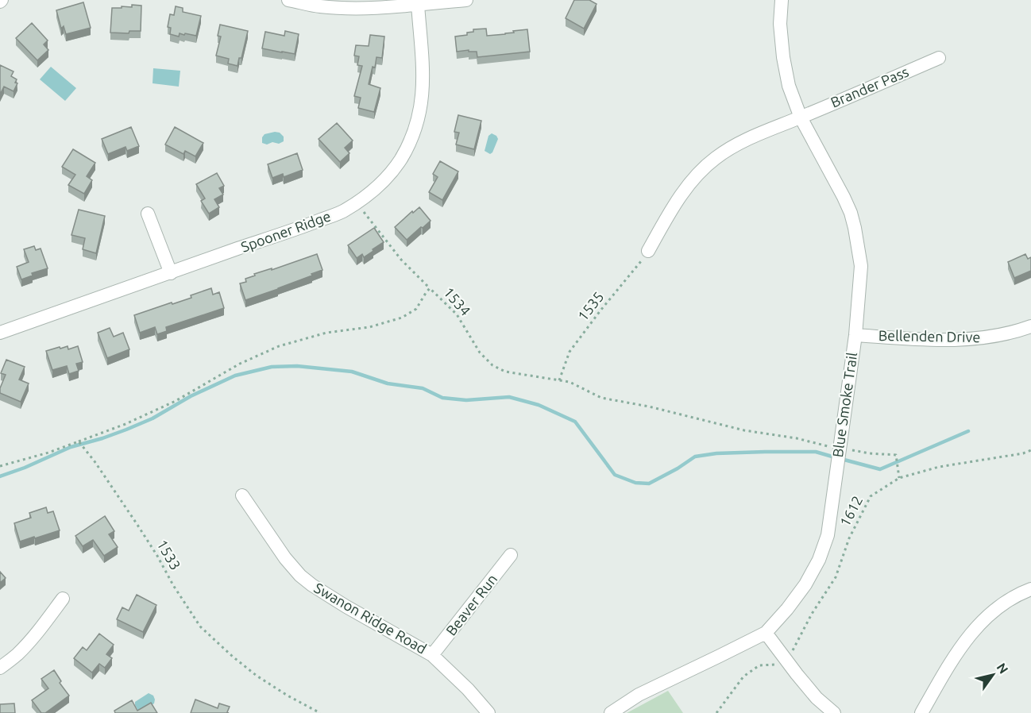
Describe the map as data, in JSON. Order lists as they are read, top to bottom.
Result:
{
  "streets": {
    "street": [
      "Brander Pass",
      "Spooner Ridge",
      "Bellenden Drive",
      "Blue Smoke Trail",
      "Beaver Run",
      "Swanon Ridge Road"
    ],
    "path": [
      "1534",
      "1535",
      "1612",
      "1533"
    ]
  },
  "crossings": [
    ["Brander Pass", "1535"],
    ["Brander Pass", "Blue Smoke Trail"],
    ["1534", "1535"],
    ["1534", "Blue Smoke Trail"],
    ["1534", "1612"],
    ["1534", "1533"],
    ["Bellenden Drive", "Blue Smoke Trail"],
    ["Beaver Run", "Swanon Ridge Road"]
  ],
  "north": "top right"
}
